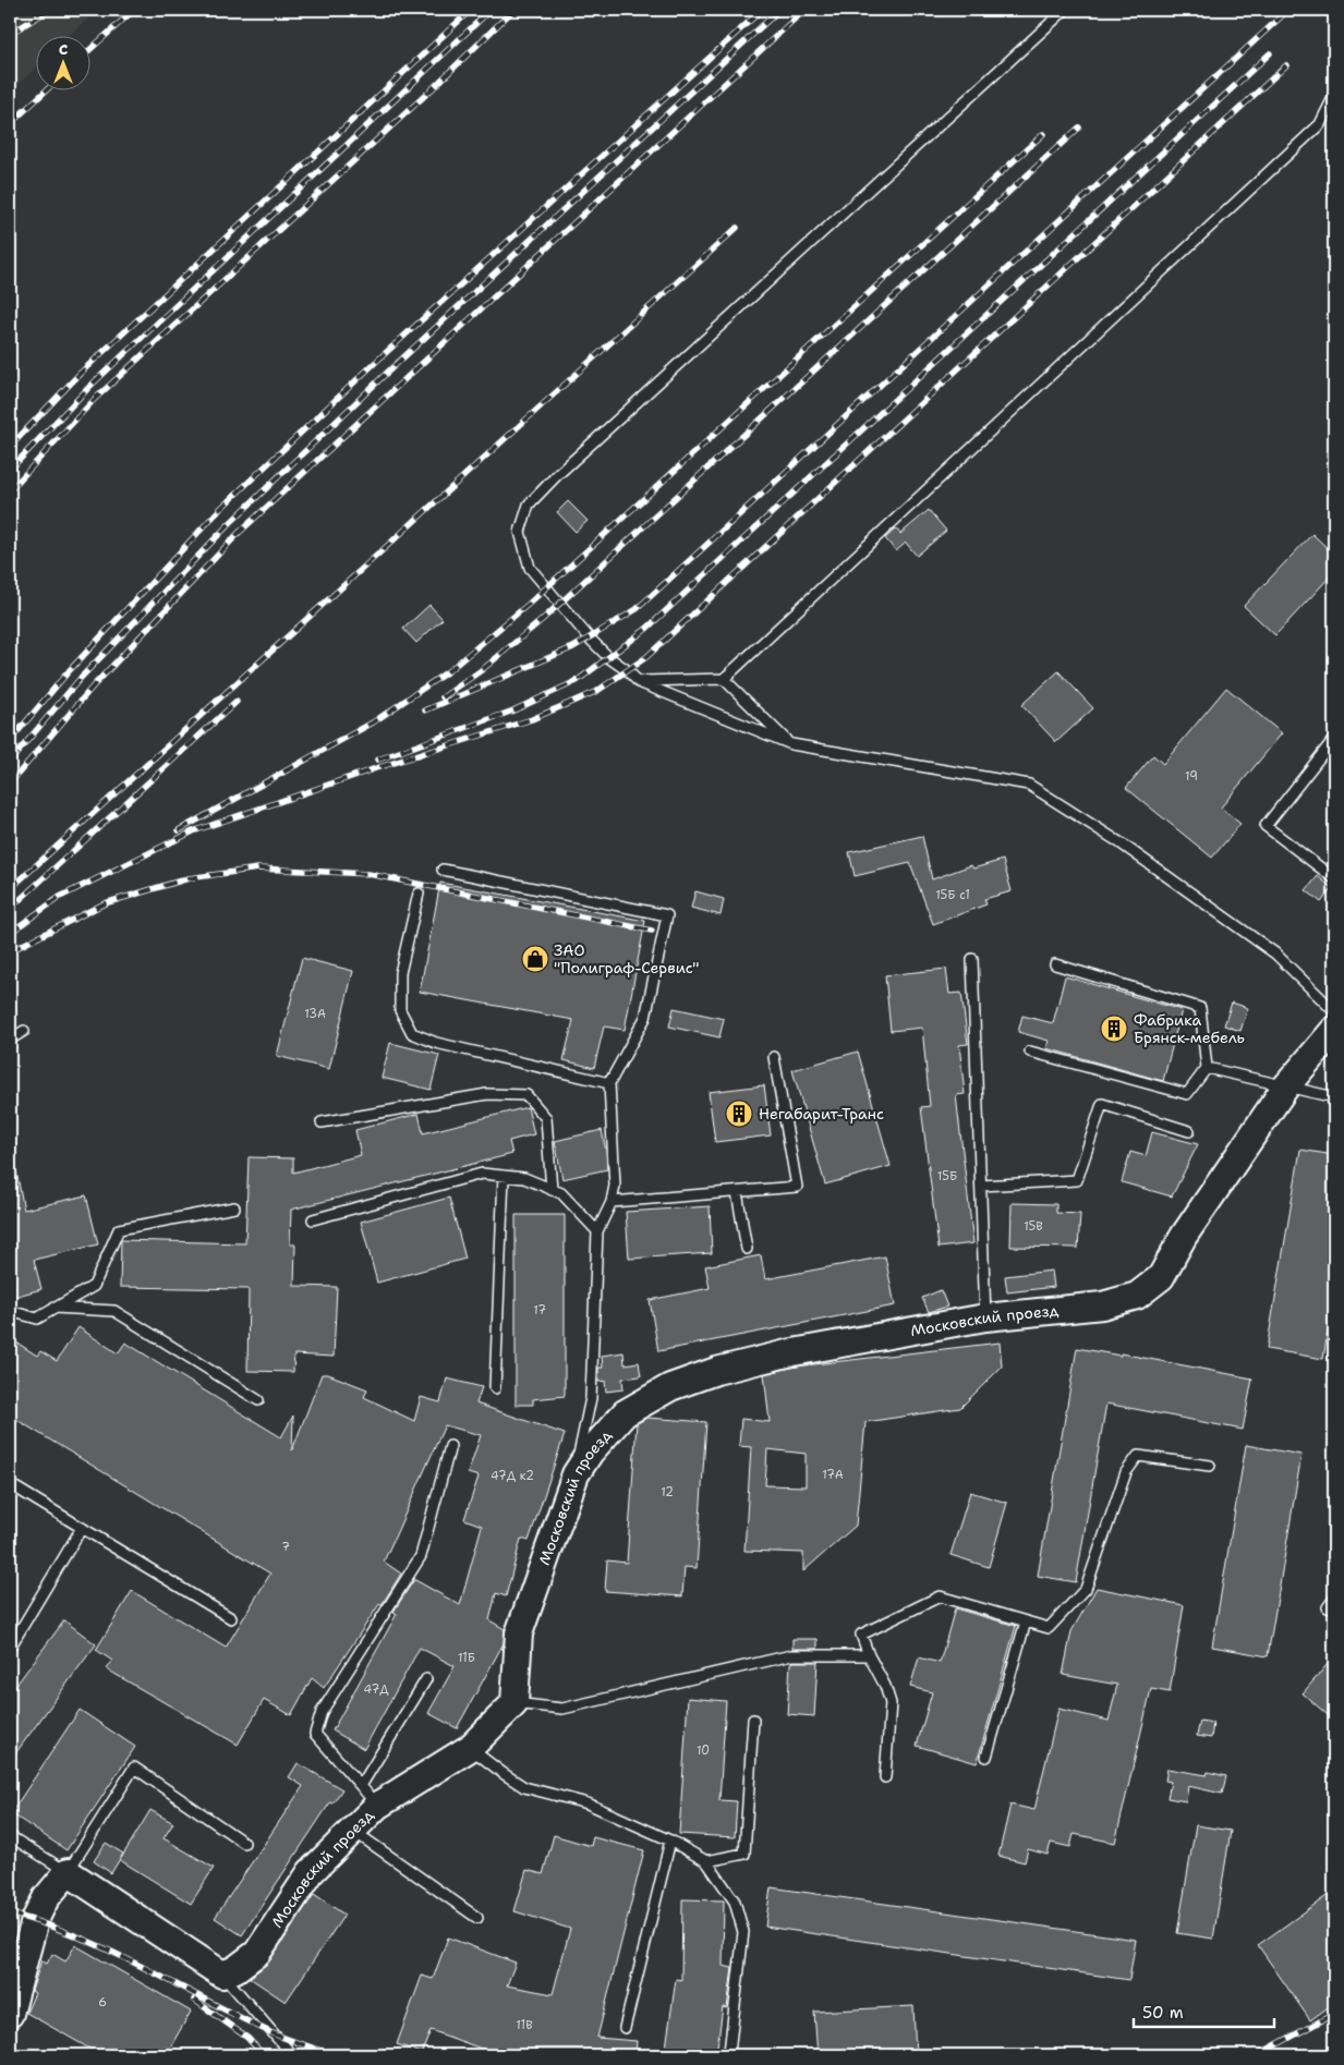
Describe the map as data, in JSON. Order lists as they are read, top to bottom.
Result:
{
  "streets": {
    "street": ["Московский проезд"]
  },
  "places": {
    "shop": ["ЗАО \"Полиграф-Сервис\""],
    "building": ["Фабрика Брянск-мебель", "Негабарит-Транс"]
  },
  "house_numbers": [
    "19",
    "15Б с1",
    "13А",
    "15Б",
    "15В",
    "17",
    "17А",
    "47Д к2",
    "12",
    "7",
    "11Б",
    "47Д",
    "10",
    "6",
    "11В"
  ],
  "scale_bar": "50 m",
  "north": "top"
}
